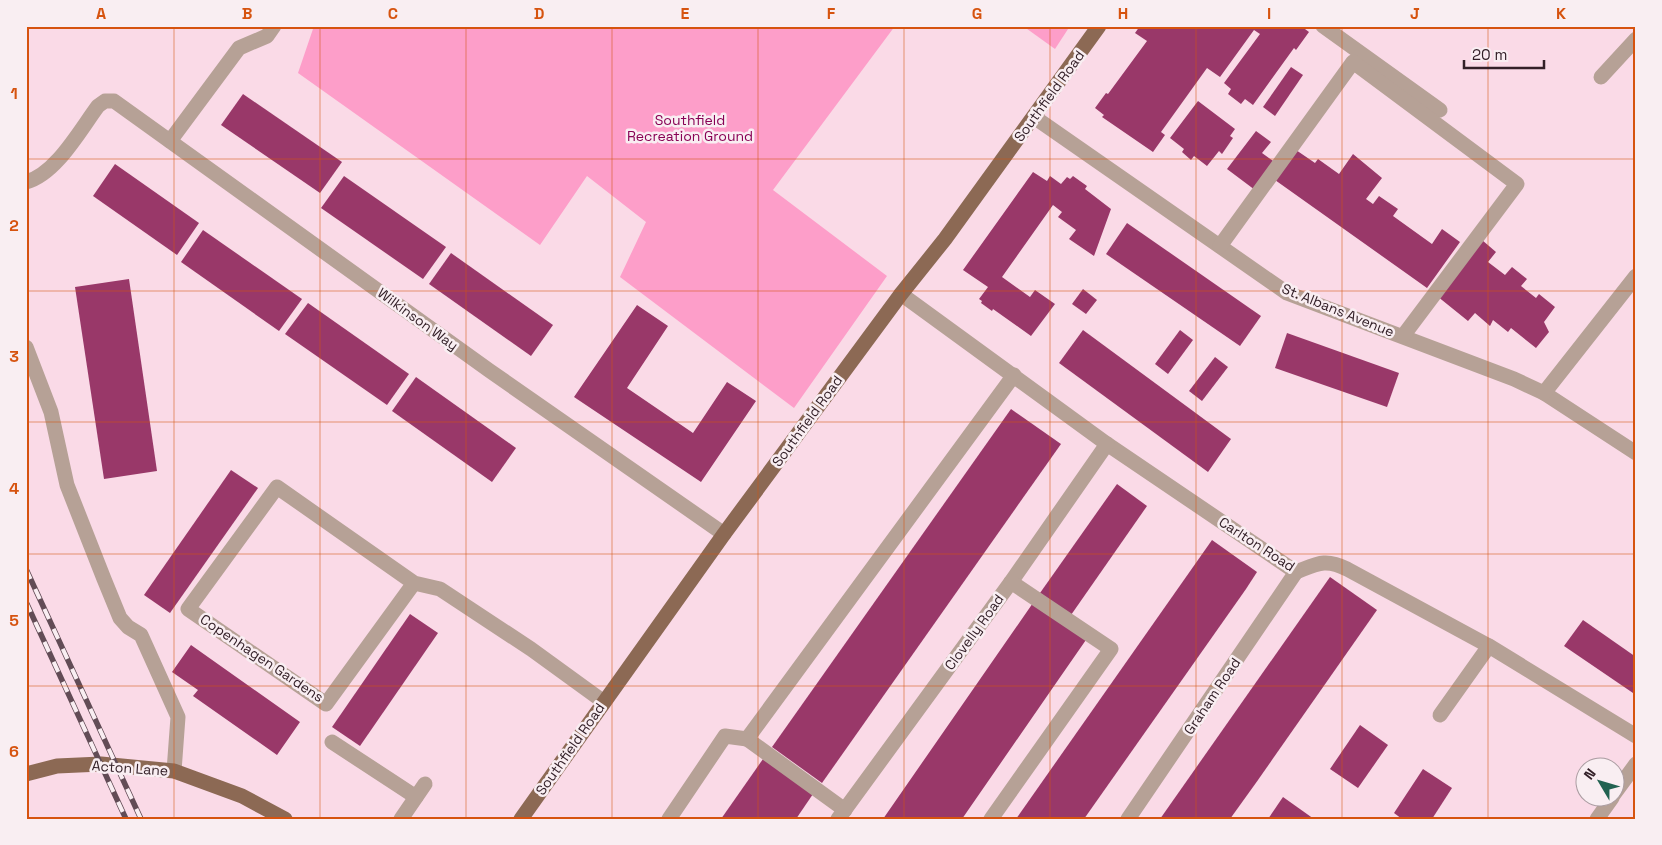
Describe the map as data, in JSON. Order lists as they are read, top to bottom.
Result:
{
  "streets": {
    "main road": ["Southfield Road", "Acton Lane"],
    "street": [
      "St. Albans Avenue",
      "Wilkinson Way",
      "Carlton Road",
      "Clovelly Road",
      "Copenhagen Gardens",
      "Graham Road"
    ]
  },
  "crossings": [
    ["Southfield Road", "St. Albans Avenue"],
    ["Southfield Road", "Wilkinson Way"],
    ["Southfield Road", "Carlton Road"],
    ["Southfield Road", "Copenhagen Gardens"],
    ["Carlton Road", "Clovelly Road"],
    ["Carlton Road", "Graham Road"]
  ],
  "parks": ["Southfield Recreation Ground"],
  "scale_bar": "20 m",
  "north": "top left",
  "grid": {
    "columns": [
      "A",
      "B",
      "C",
      "D",
      "E",
      "F",
      "G",
      "H",
      "I",
      "J",
      "K"
    ],
    "rows": [
      "1",
      "2",
      "3",
      "4",
      "5",
      "6"
    ]
  }
}
